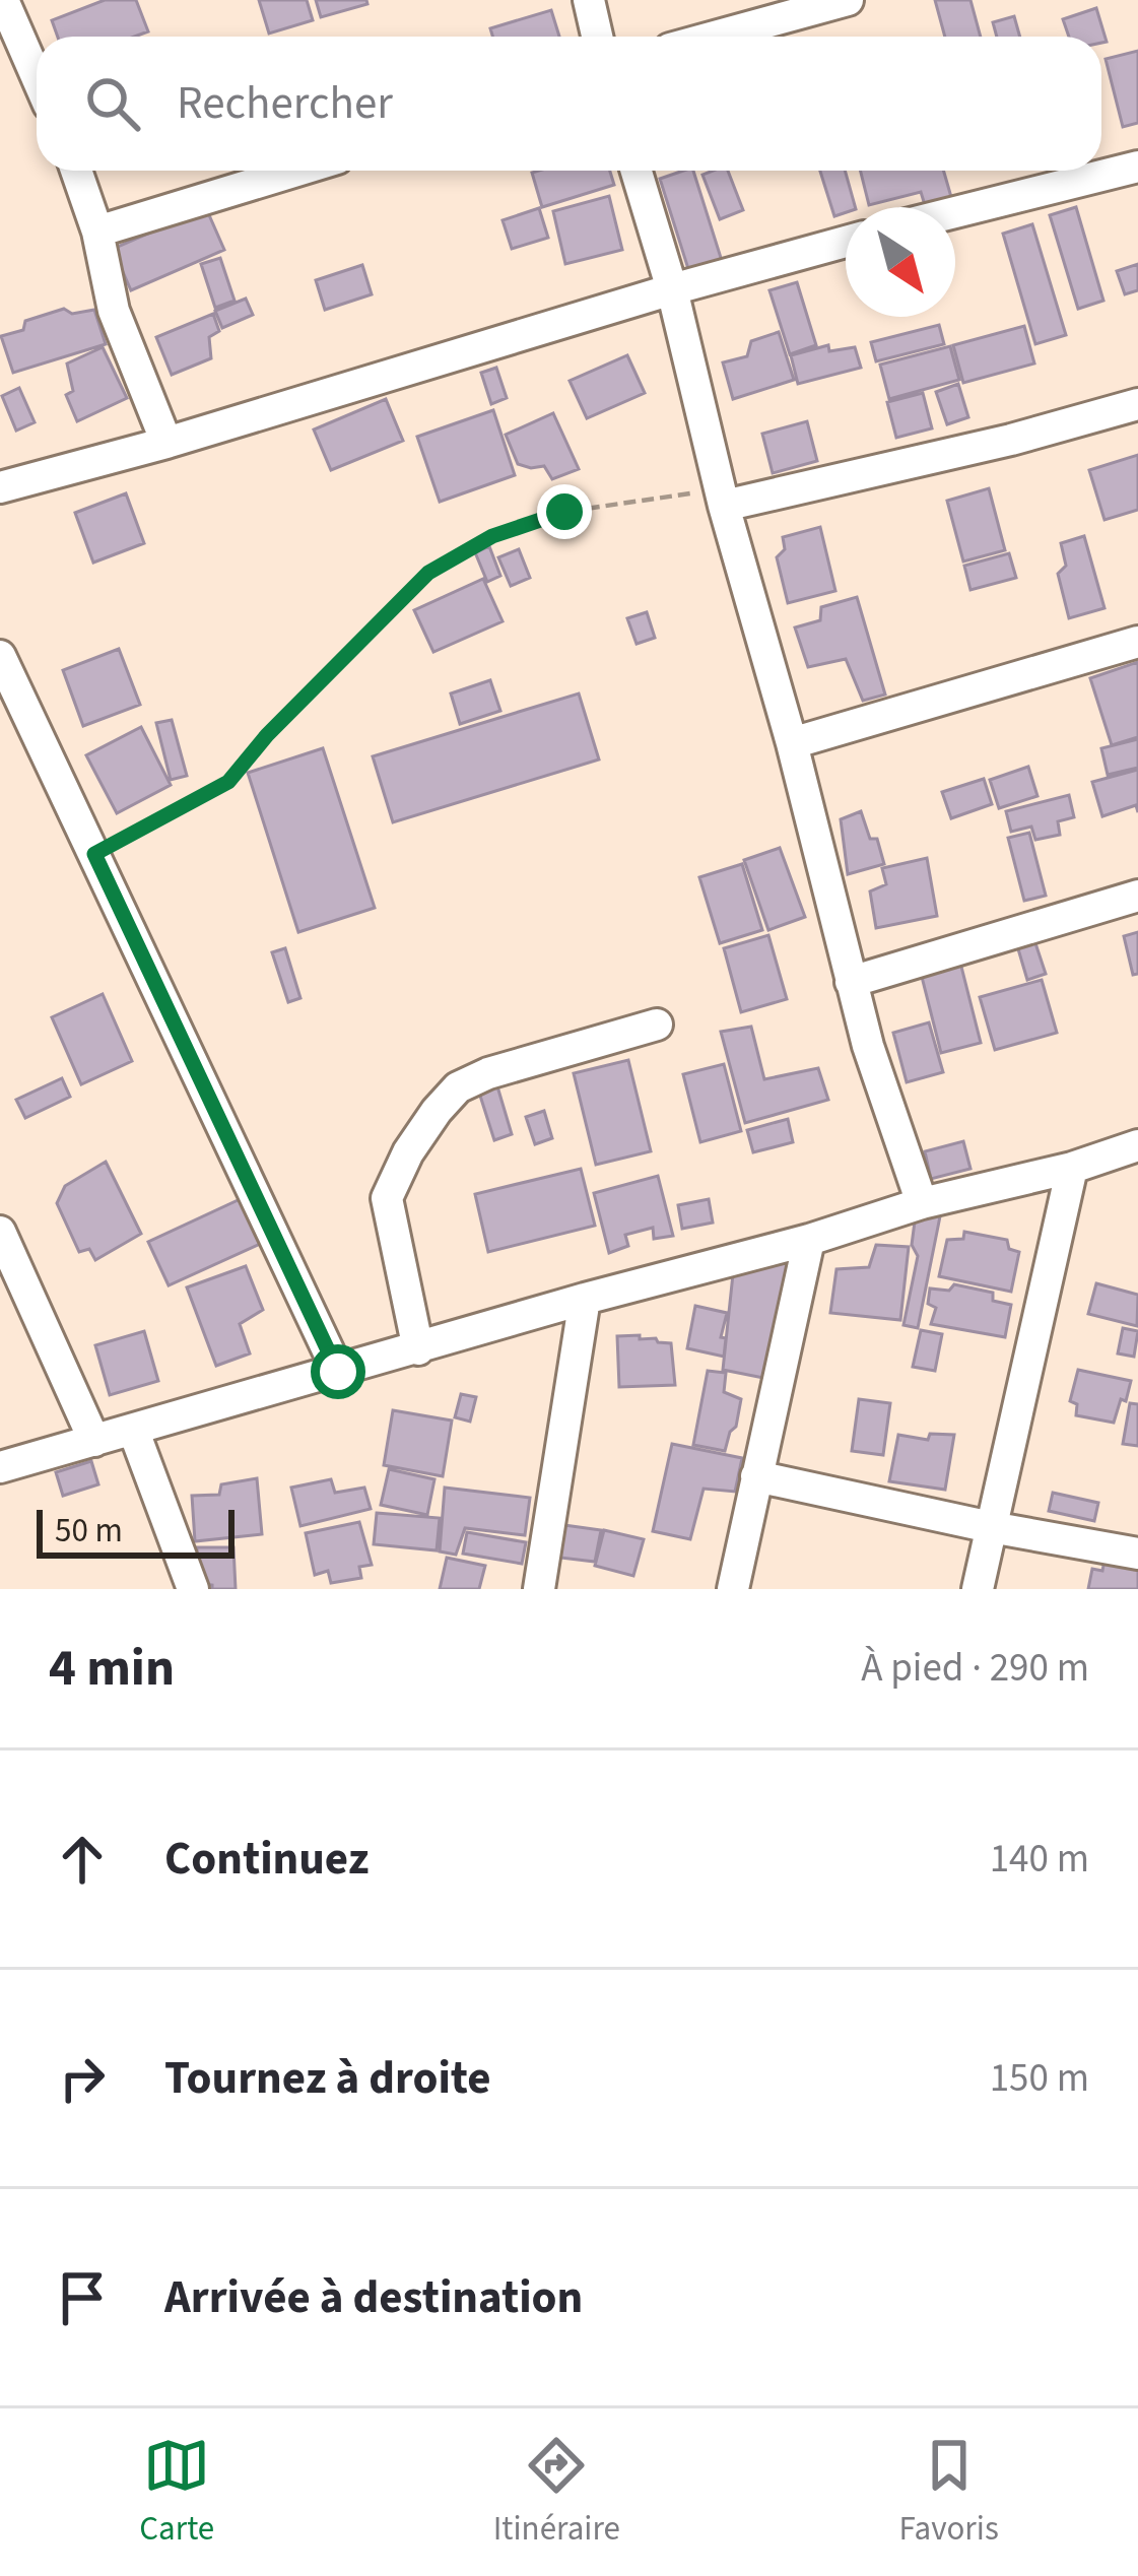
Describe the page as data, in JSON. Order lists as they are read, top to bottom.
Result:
{
  "scale_bar": "50 m",
  "north": "bottom right",
  "page": {
    "search": "Rechercher",
    "scale": "50 m",
    "heading": ["4 min", "À pied · 290 m"],
    "list": [
      ["Continuez", "140 m"],
      ["Tournez à droite", "150 m"],
      "Arrivée à destination"
    ],
    "nav": ["Carte", "Itinéraire", "Favoris"]
  }
}
